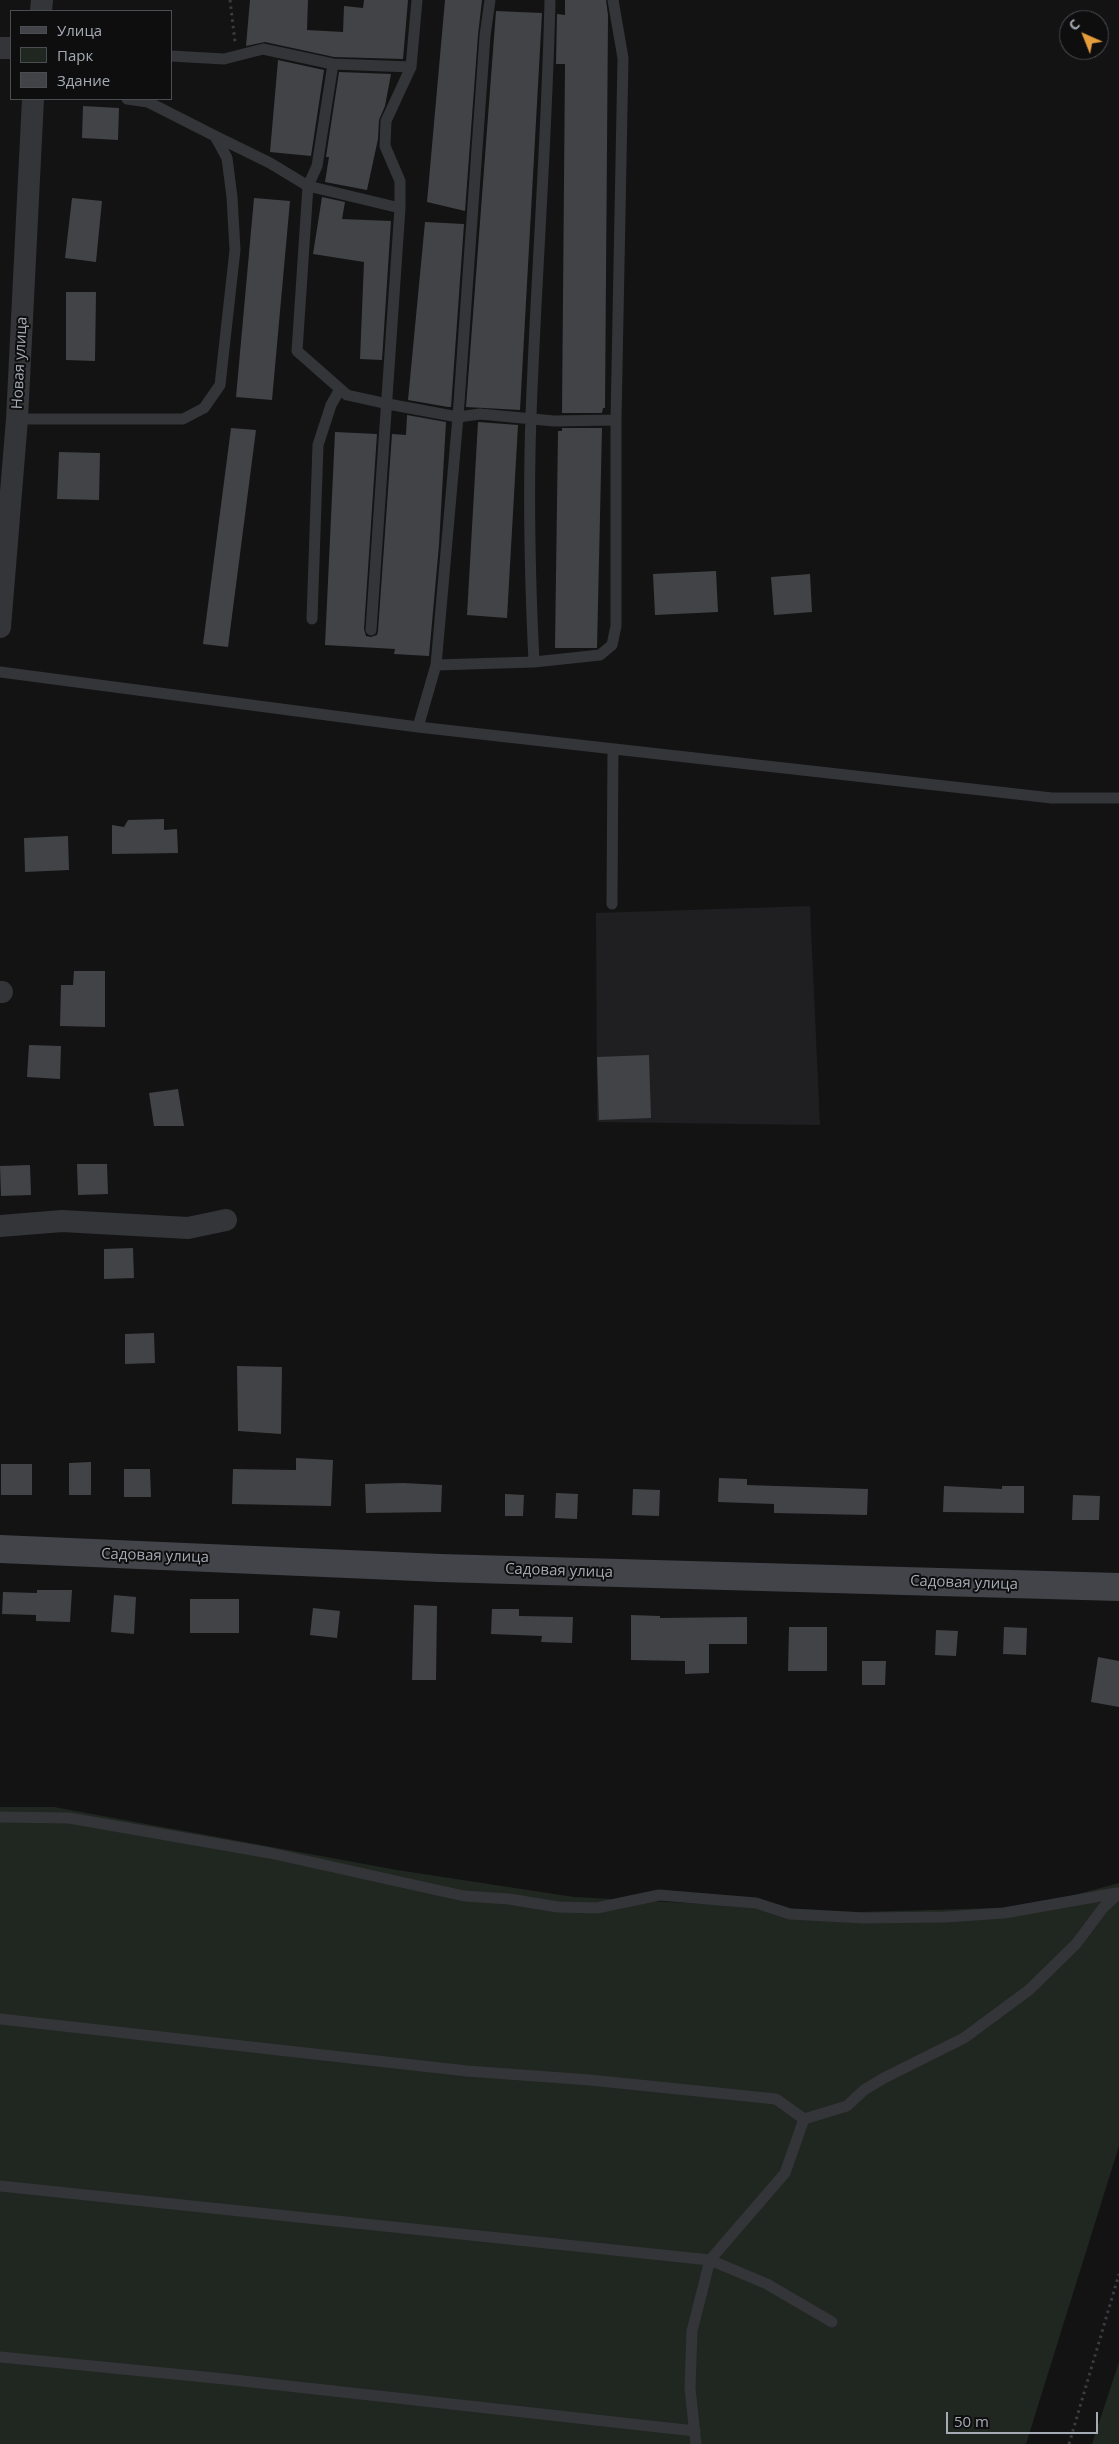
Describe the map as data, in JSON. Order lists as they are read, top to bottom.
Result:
{
  "streets": {
    "main road": ["Садовая улица"],
    "street": ["Новая улица"]
  },
  "legend": ["Улица", "Парк", "Здание"],
  "scale_bar": "50 m",
  "north": "top left"
}
